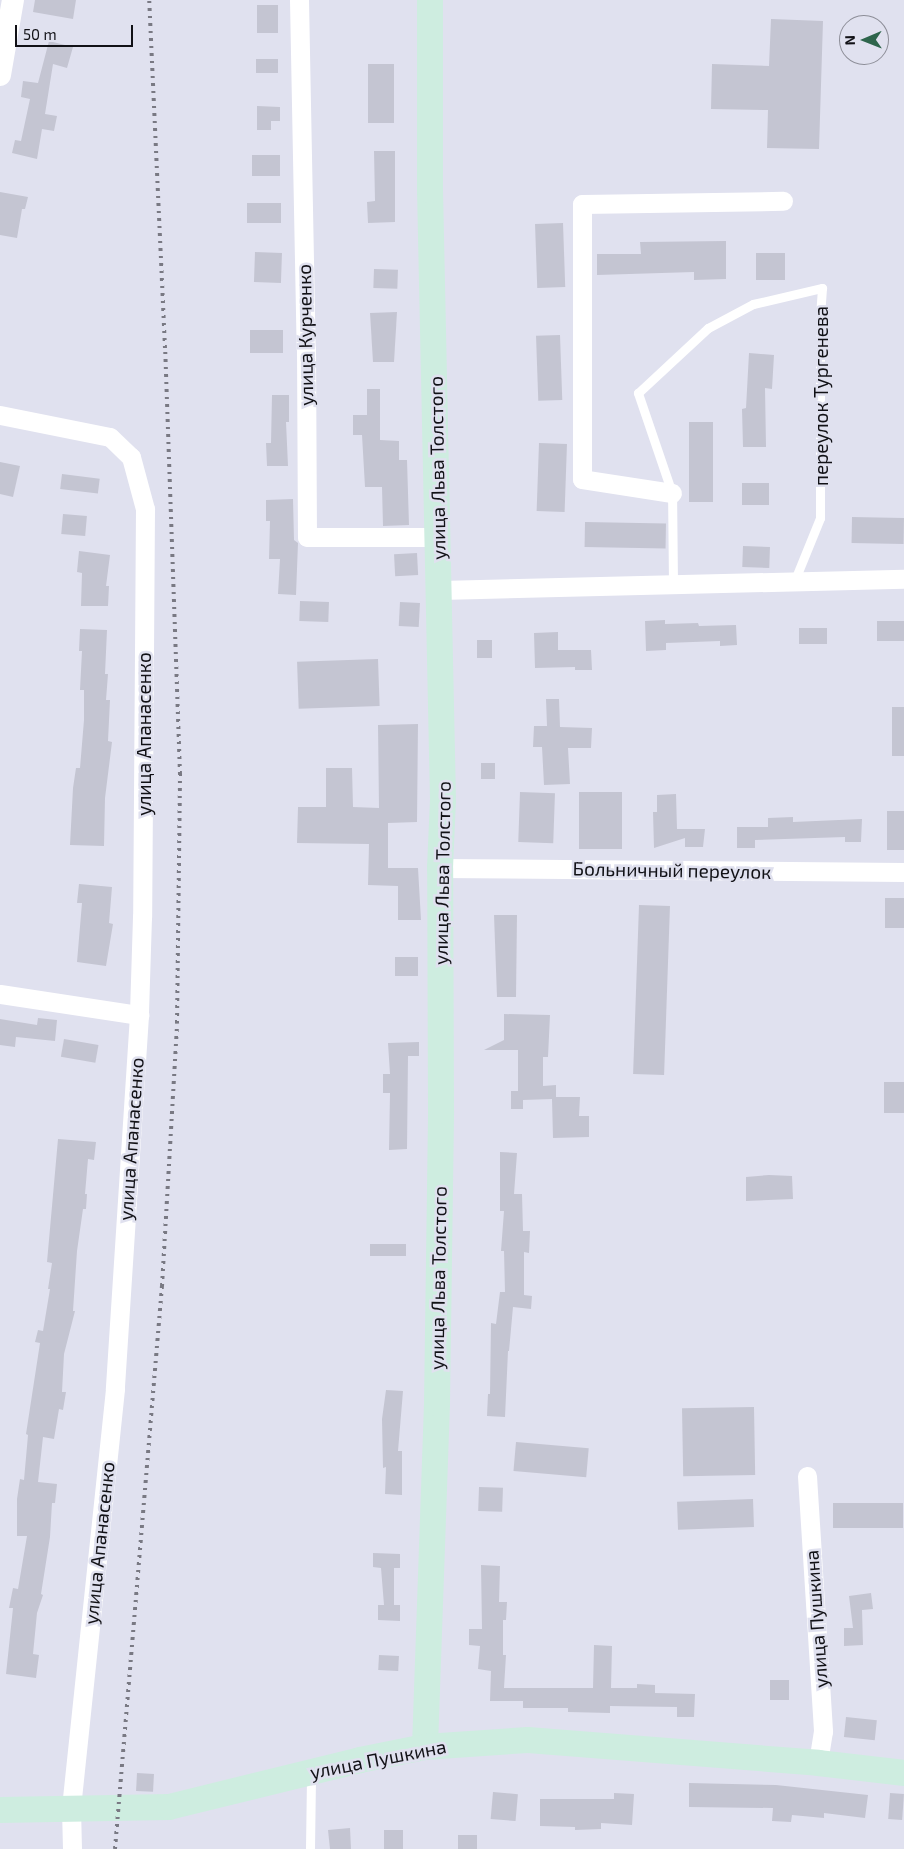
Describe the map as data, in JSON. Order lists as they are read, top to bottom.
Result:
{
  "streets": {
    "main road": ["улица Льва Толстого", "улица Пушкина"],
    "street": ["улица Курченко", "улица Апанасенко", "Больничный переулок"],
    "lane": ["переулок Тургенева"]
  },
  "crossings": [
    ["улица Курченко", "улица Льва Толстого"],
    ["улица Льва Толстого", "Больничный переулок"],
    ["улица Льва Толстого", "улица Пушкина"],
    ["улица Апанасенко", "улица Пушкина"]
  ],
  "scale_bar": "50 m",
  "north": "left"
}
